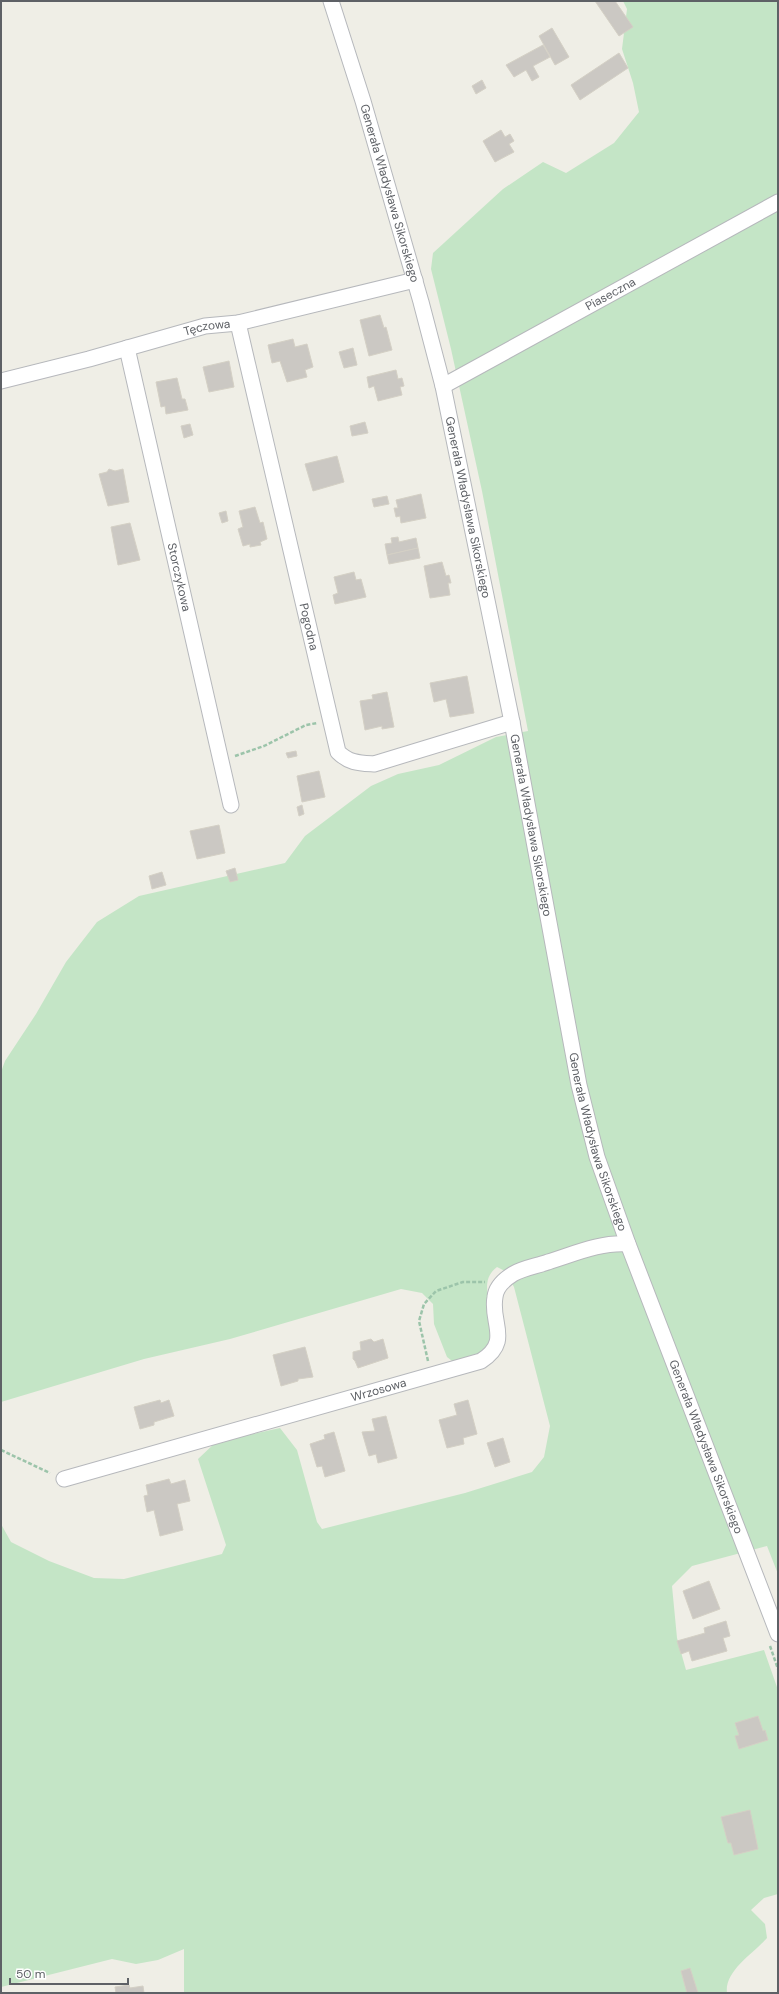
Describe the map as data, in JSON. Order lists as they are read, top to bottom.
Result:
{
  "streets": {
    "street": [
      "Generała Władysława Sikorskiego",
      "Piaseczna",
      "Tęczowa",
      "Storczykowa",
      "Pogodna",
      "Wrzosowa"
    ]
  },
  "crossings": [
    ["Generała Władysława Sikorskiego", "Piaseczna"],
    ["Generała Władysława Sikorskiego", "Tęczowa"],
    ["Generała Władysława Sikorskiego", "Pogodna"],
    ["Tęczowa", "Storczykowa"],
    ["Tęczowa", "Pogodna"]
  ],
  "scale_bar": "50 m"
}
